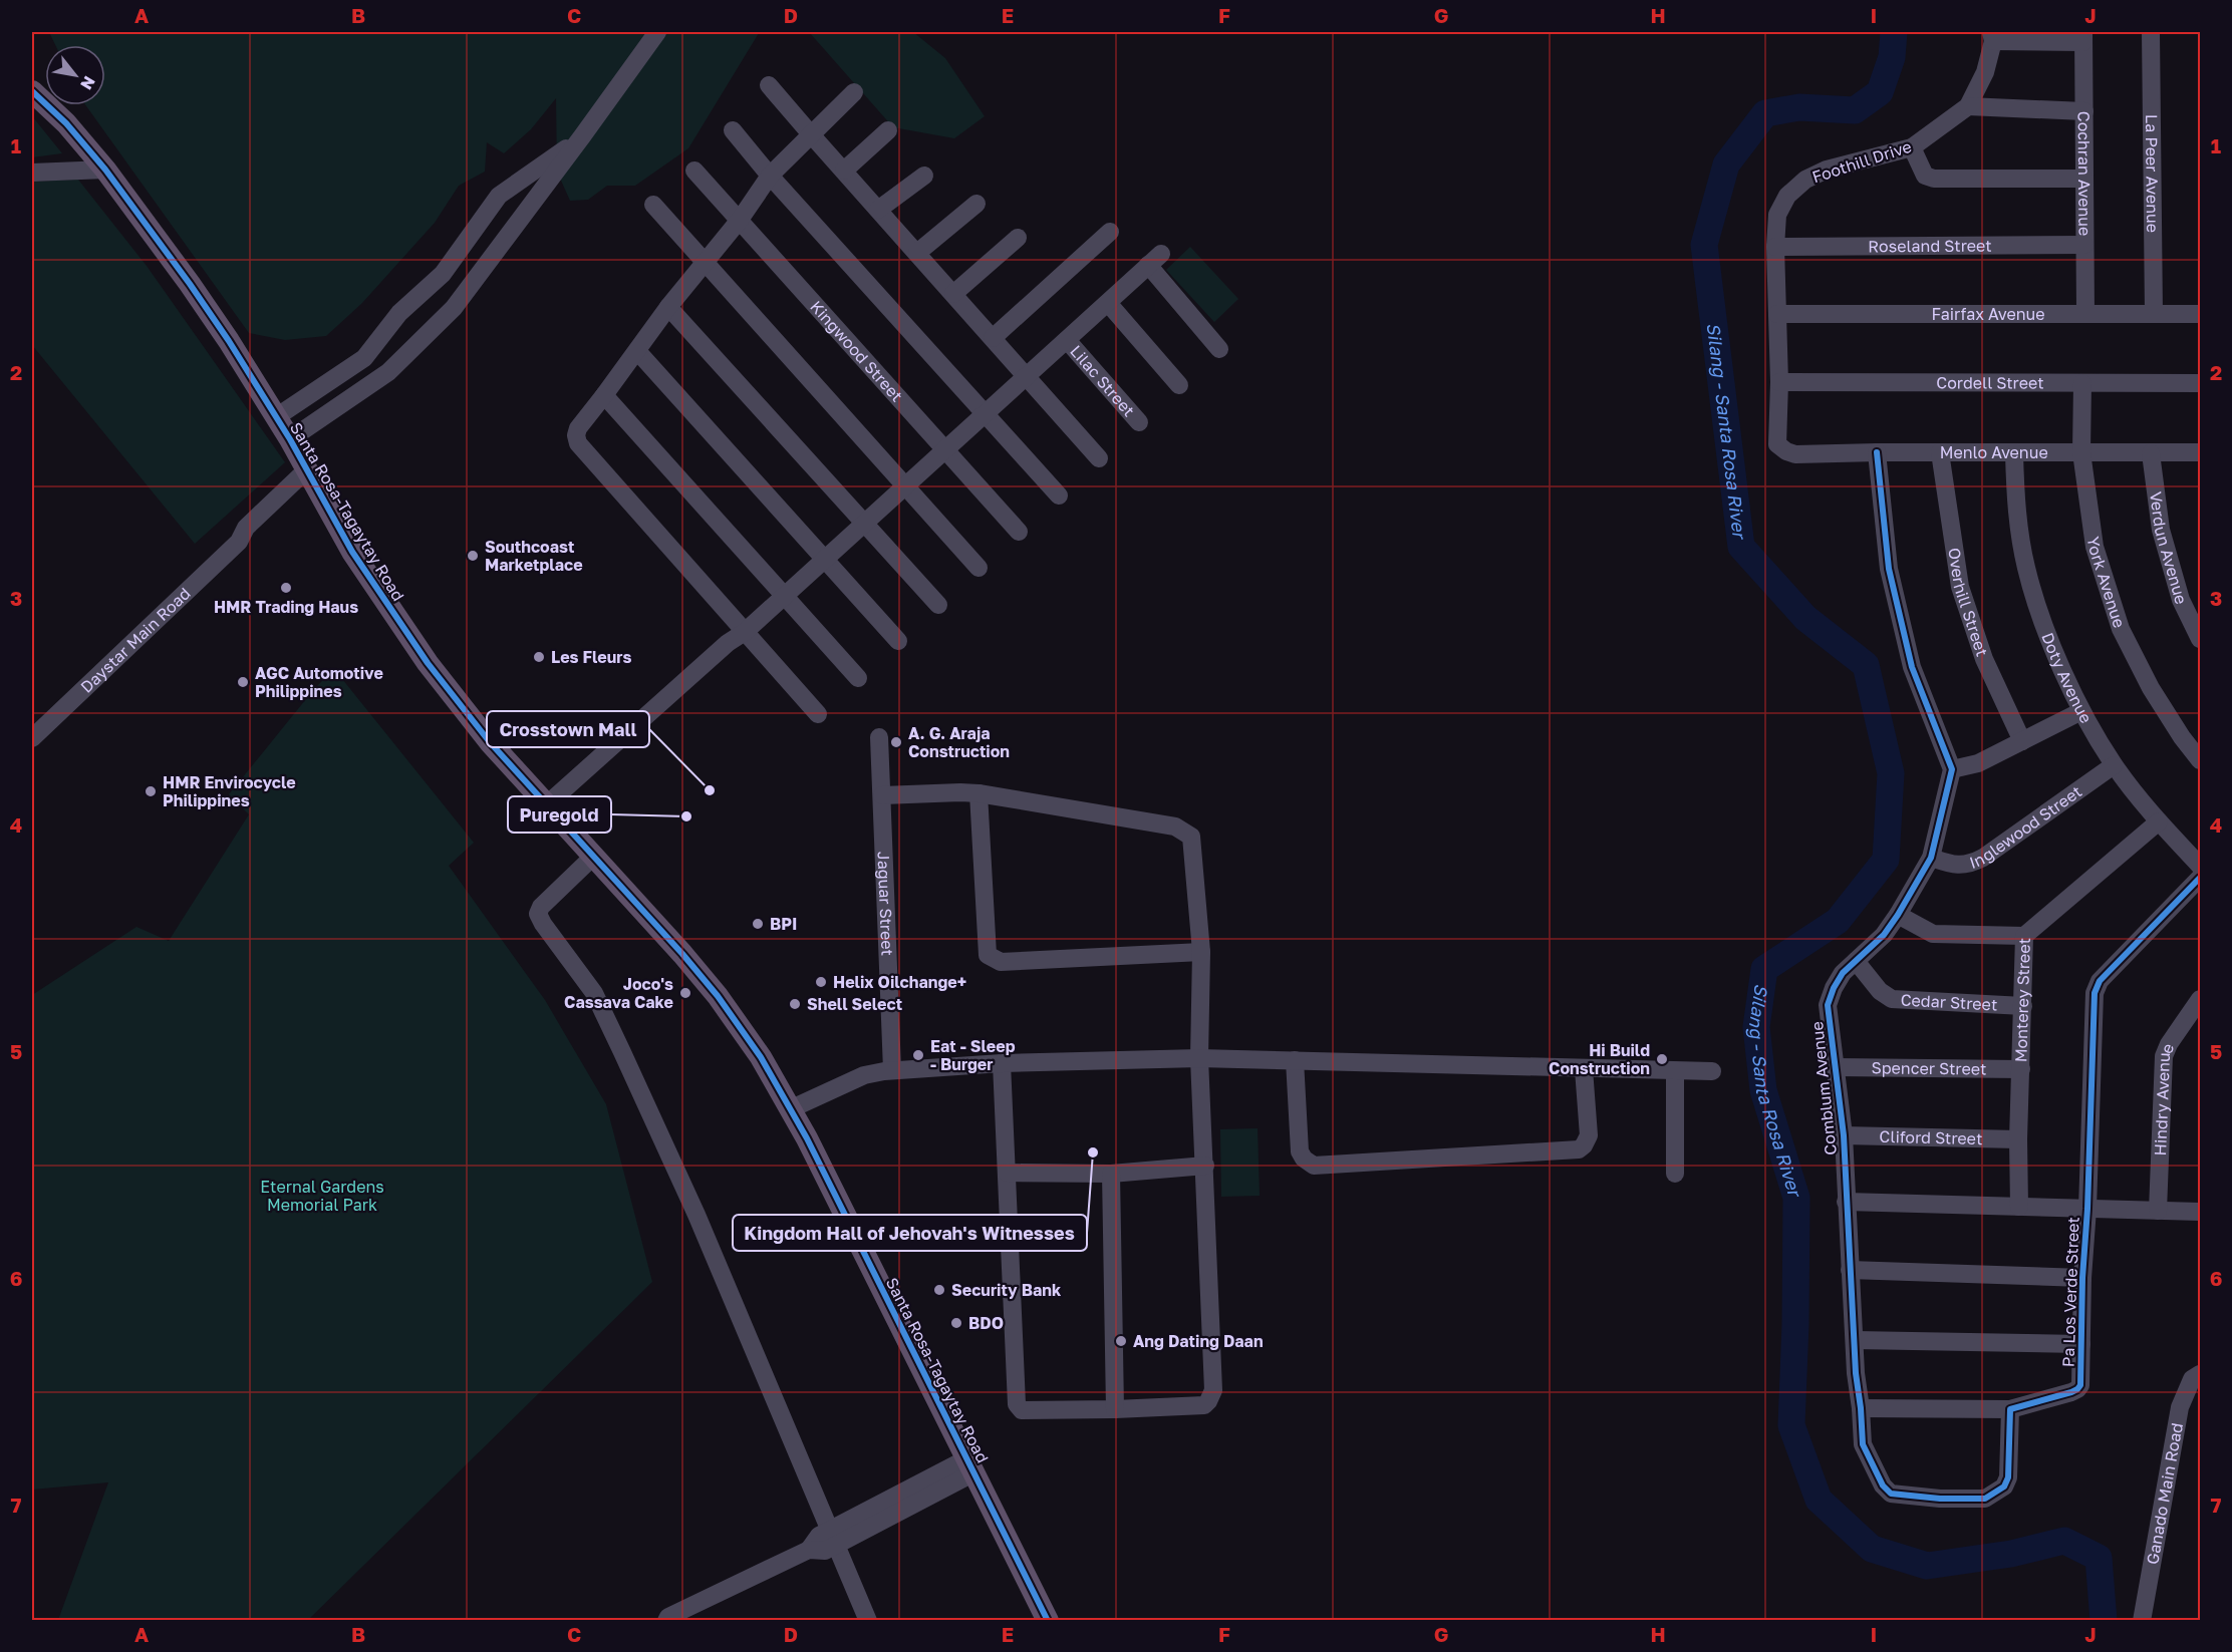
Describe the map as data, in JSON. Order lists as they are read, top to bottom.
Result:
{
  "streets": {
    "main road": ["Santa Rosa-Tagaytay Road"],
    "street": [
      "Foothill Drive",
      "Cochran Avenue",
      "La Peer Avenue",
      "Roseland Street",
      "Fairfax Avenue",
      "Kingwood Street",
      "Lilac Street",
      "Cordell Street",
      "Menlo Avenue",
      "Verdun Avenue",
      "York Avenue",
      "Overhill Street",
      "Daystar Main Road",
      "Doty Avenue",
      "Inglewood Street",
      "Jaguar Street",
      "Cedar Street",
      "Monterey Street",
      "Spencer Street",
      "Comblum Avenue",
      "Hindry Avenue",
      "Cliford Street",
      "Pa Los Verde Street",
      "Ganado Main Road"
    ]
  },
  "crossings": [
    ["Foothill Drive", "Roseland Street"],
    ["Foothill Drive", "Fairfax Avenue"],
    ["Foothill Drive", "Cordell Street"],
    ["Foothill Drive", "Menlo Avenue"],
    ["Cochran Avenue", "Roseland Street"],
    ["Cochran Avenue", "Fairfax Avenue"],
    ["La Peer Avenue", "Fairfax Avenue"],
    ["Cordell Street", "York Avenue"],
    ["Menlo Avenue", "Verdun Avenue"],
    ["Menlo Avenue", "York Avenue"],
    ["Menlo Avenue", "Overhill Street"],
    ["Menlo Avenue", "Doty Avenue"],
    ["Santa Rosa-Tagaytay Road", "Daystar Main Road"],
    ["Doty Avenue", "Inglewood Street"],
    ["Doty Avenue", "Monterey Street"],
    ["Inglewood Street", "Comblum Avenue"],
    ["Cedar Street", "Monterey Street"],
    ["Cedar Street", "Comblum Avenue"],
    ["Monterey Street", "Spencer Street"],
    ["Monterey Street", "Cliford Street"],
    ["Spencer Street", "Comblum Avenue"],
    ["Comblum Avenue", "Cliford Street"]
  ],
  "water": ["Silang - Santa Rosa River"],
  "parks": ["Eternal Gardens Memorial Park"],
  "places": [
    "Southcoast Marketplace",
    "HMR Trading Haus",
    "Les Fleurs",
    "AGC Automotive Philippines",
    "A. G. Araja Construction",
    "Crosstown Mall",
    "HMR Envirocycle Philippines",
    "Puregold",
    "BPI",
    "Helix Oilchange+",
    "Joco's Cassava Cake",
    "Shell Select",
    "Eat - Sleep - Burger",
    "Hi Build Construction",
    "Kingdom Hall of Jehovah's Witnesses",
    "Security Bank",
    "BDO",
    "Ang Dating Daan"
  ],
  "north": "bottom right",
  "grid": {
    "columns": [
      "A",
      "B",
      "C",
      "D",
      "E",
      "F",
      "G",
      "H",
      "I",
      "J"
    ],
    "rows": [
      "1",
      "2",
      "3",
      "4",
      "5",
      "6",
      "7"
    ]
  }
}
